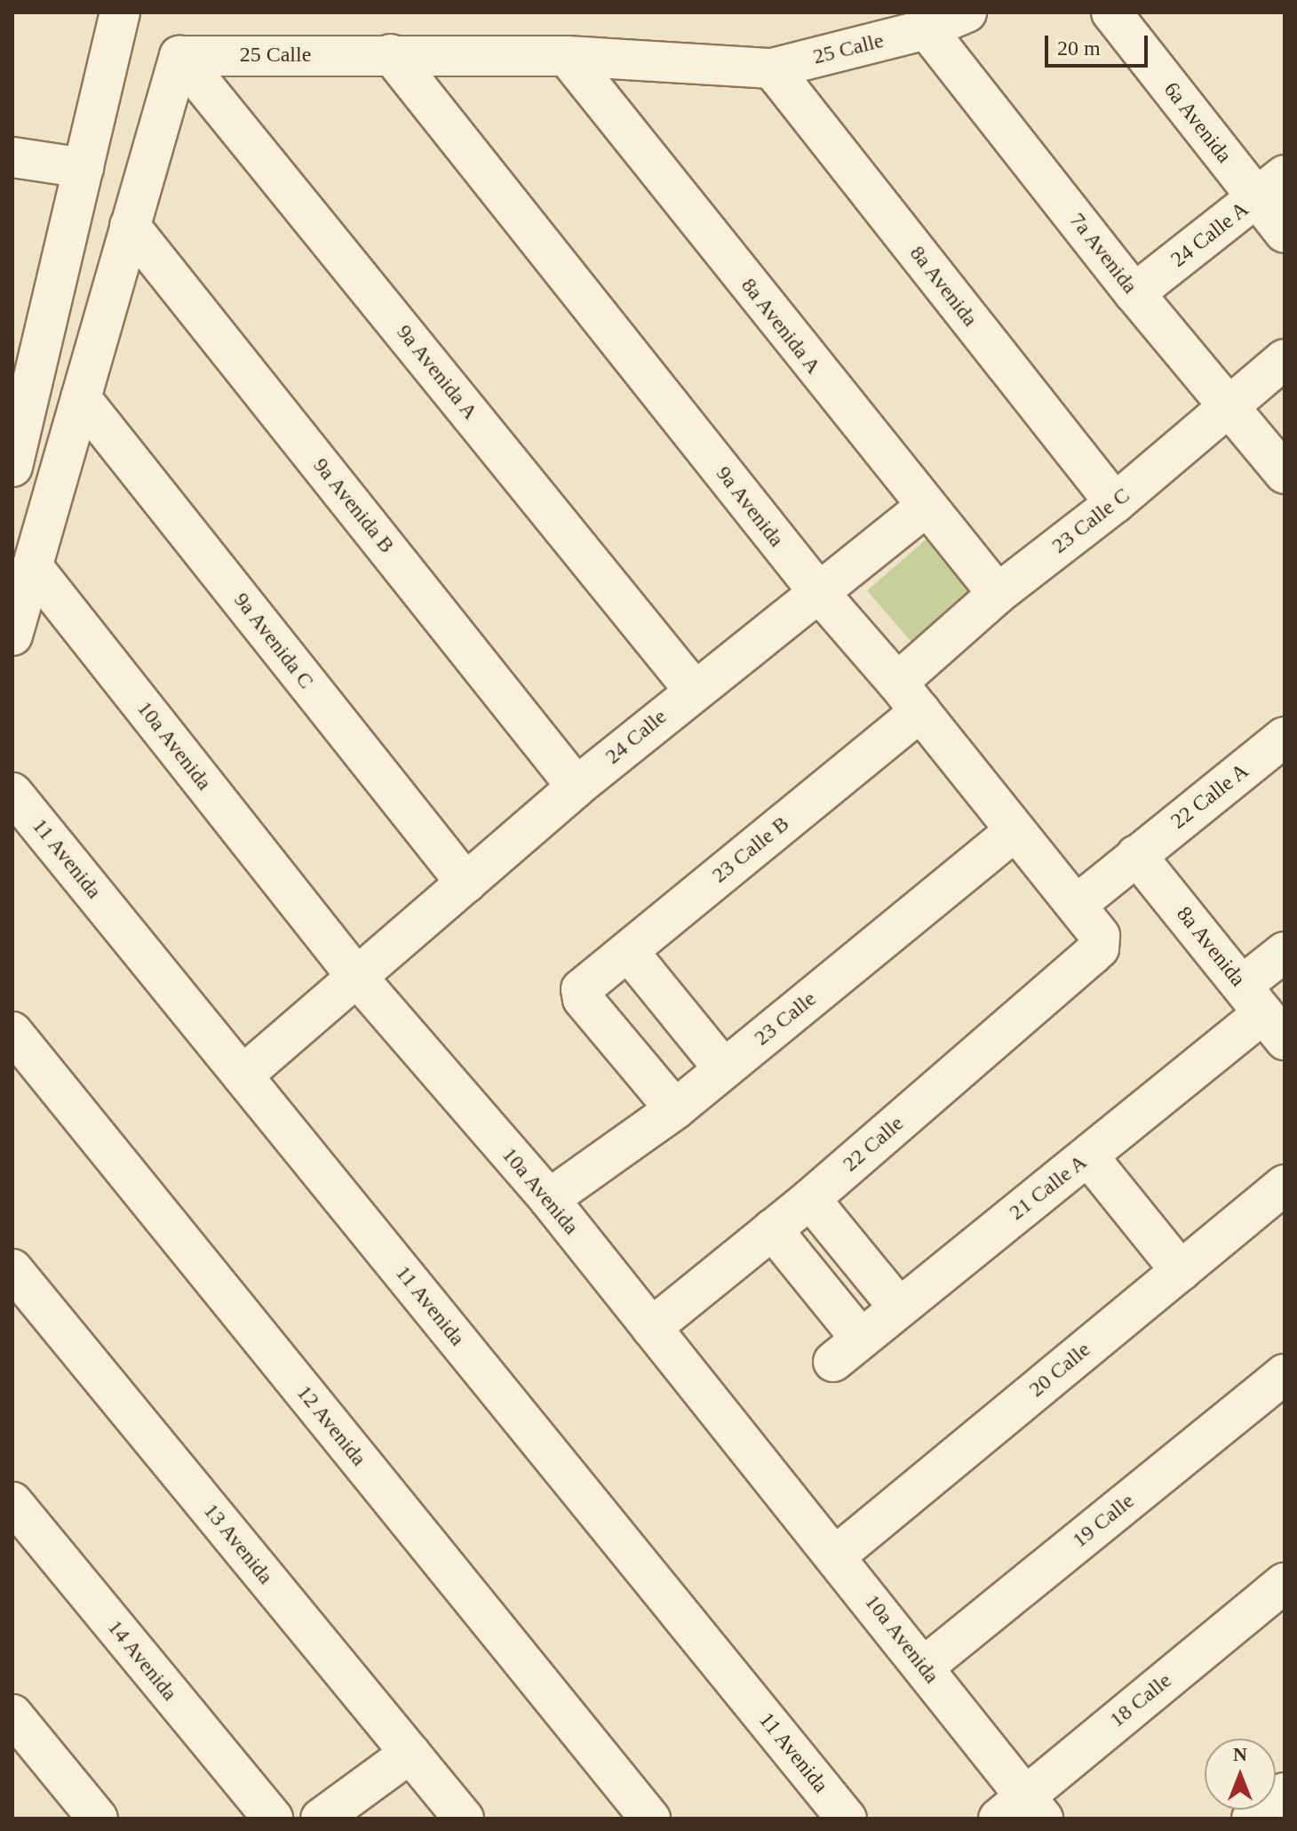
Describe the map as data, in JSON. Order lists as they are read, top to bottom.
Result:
{
  "streets": {
    "street": [
      "25 Calle",
      "6a Avenida",
      "24 Calle A",
      "7a Avenida",
      "8a Avenida",
      "8a Avenida A",
      "9a Avenida A",
      "9a Avenida B",
      "9a Avenida",
      "23 Calle C",
      "9a Avenida C",
      "24 Calle",
      "10a Avenida",
      "22 Calle A",
      "23 Calle B",
      "11 Avenida",
      "23 Calle",
      "22 Calle",
      "21 Calle A",
      "20 Calle",
      "12 Avenida",
      "19 Calle",
      "13 Avenida",
      "14 Avenida",
      "18 Calle"
    ]
  },
  "crossings": [
    ["25 Calle", "7a Avenida"],
    ["25 Calle", "8a Avenida"],
    ["25 Calle", "8a Avenida A"],
    ["25 Calle", "9a Avenida A"],
    ["25 Calle", "9a Avenida"],
    ["6a Avenida", "24 Calle A"],
    ["24 Calle A", "7a Avenida"],
    ["7a Avenida", "23 Calle C"],
    ["8a Avenida", "23 Calle C"],
    ["8a Avenida", "22 Calle A"],
    ["8a Avenida", "21 Calle A"],
    ["8a Avenida A", "23 Calle C"],
    ["8a Avenida A", "24 Calle"],
    ["9a Avenida A", "24 Calle"],
    ["9a Avenida B", "24 Calle"],
    ["9a Avenida", "23 Calle C"],
    ["9a Avenida", "24 Calle"],
    ["9a Avenida", "22 Calle A"],
    ["9a Avenida", "23 Calle B"],
    ["9a Avenida", "23 Calle"],
    ["9a Avenida", "22 Calle"],
    ["23 Calle C", "23 Calle B"],
    ["9a Avenida C", "24 Calle"],
    ["24 Calle", "10a Avenida"],
    ["24 Calle", "11 Avenida"],
    ["10a Avenida", "23 Calle"],
    ["10a Avenida", "22 Calle"],
    ["10a Avenida", "20 Calle"],
    ["10a Avenida", "19 Calle"],
    ["10a Avenida", "18 Calle"],
    ["23 Calle B", "23 Calle"],
    ["22 Calle", "21 Calle A"]
  ],
  "scale_bar": "20 m",
  "north": "top"
}
